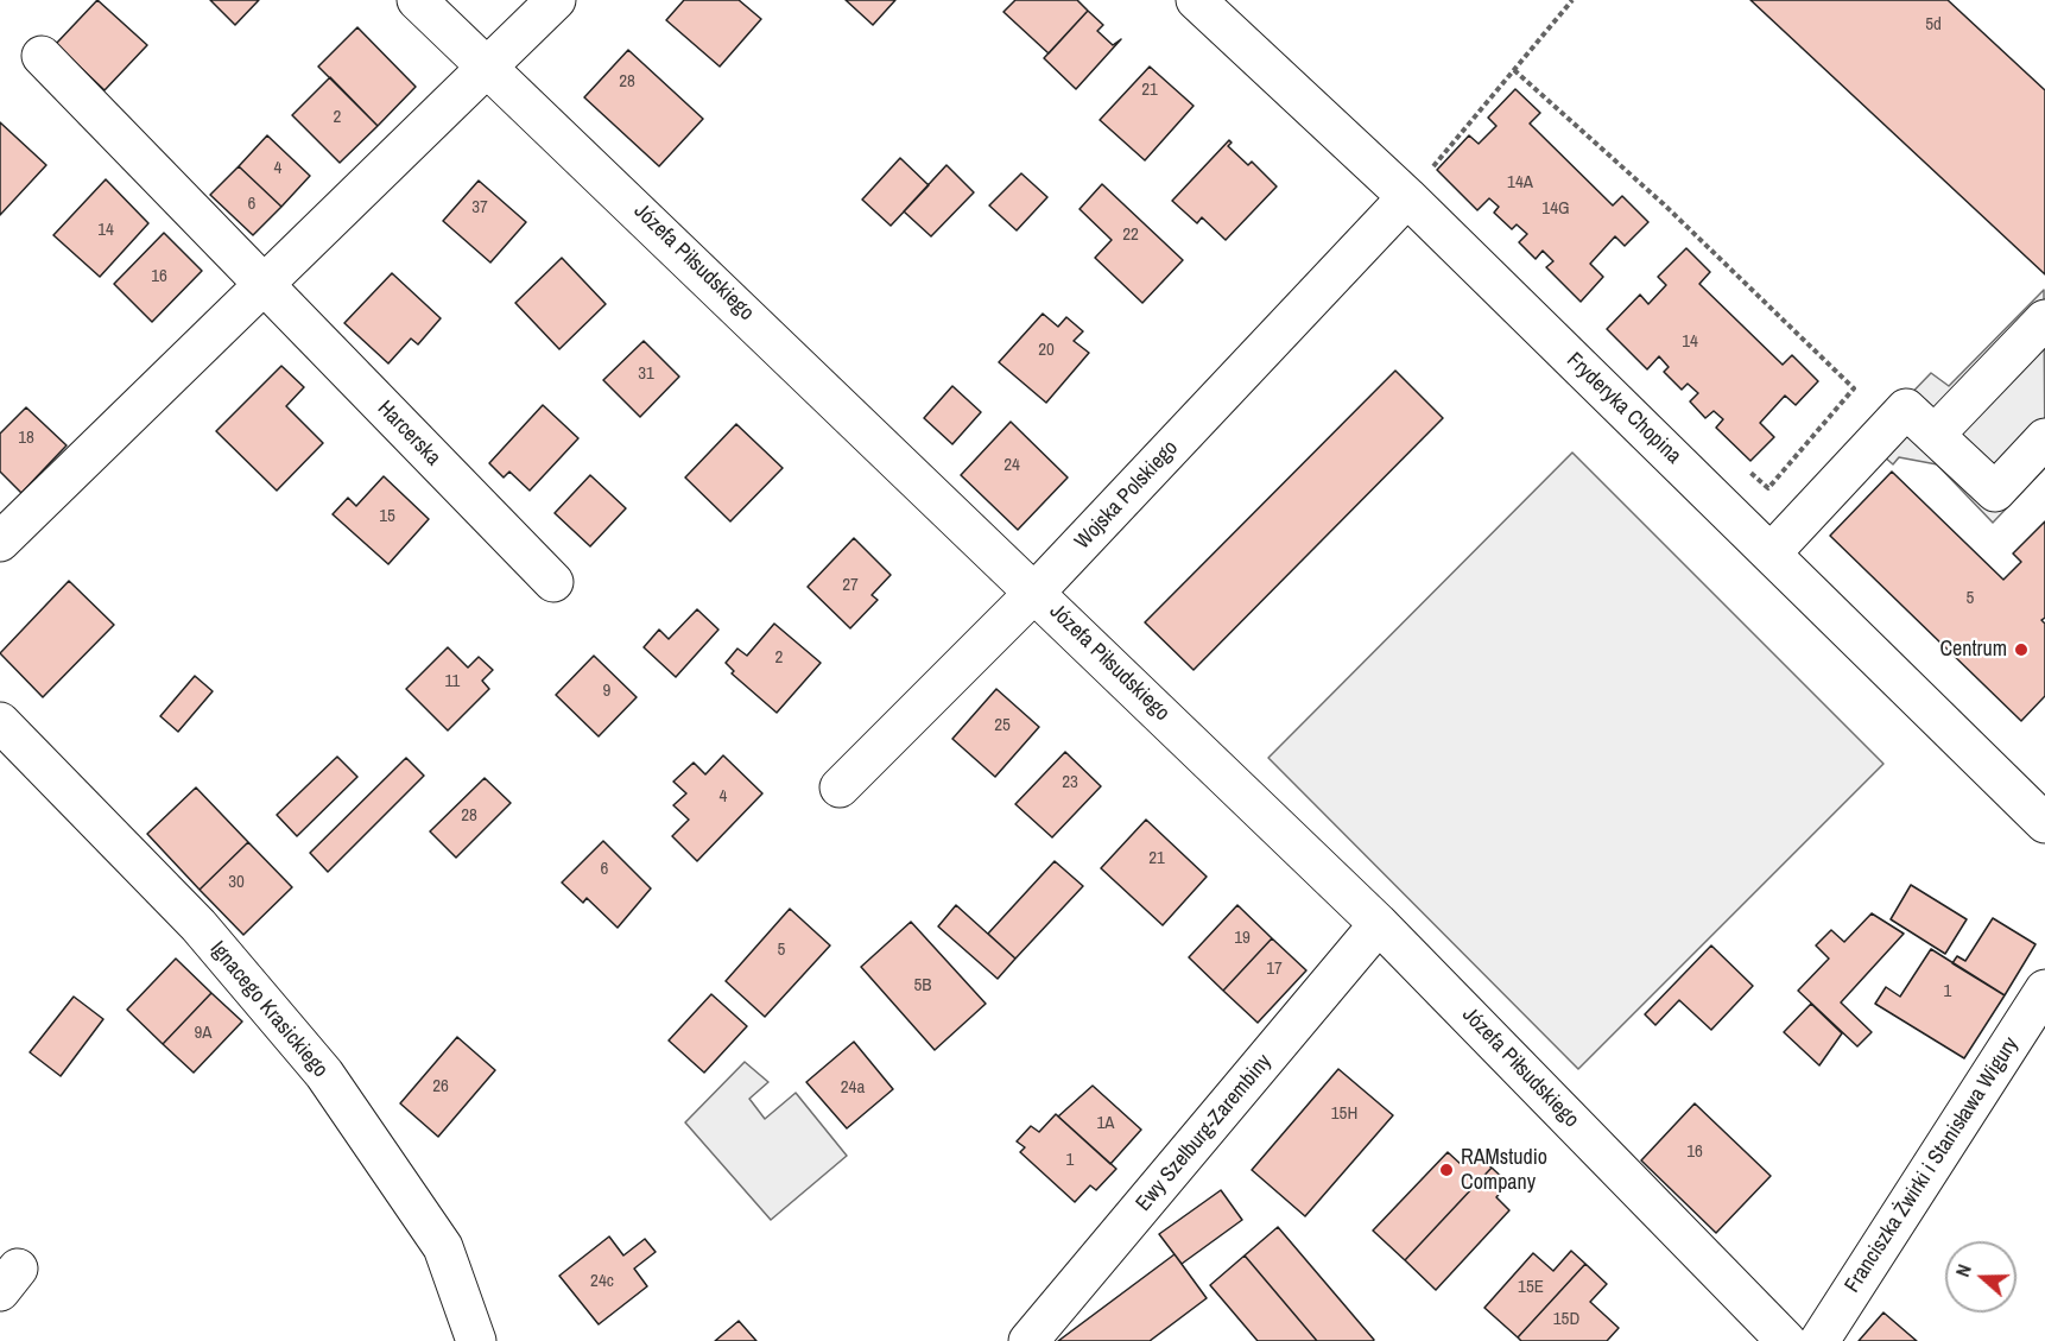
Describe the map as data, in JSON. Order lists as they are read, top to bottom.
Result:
{
  "streets": {
    "street": [
      "Józefa Piłsudskiego",
      "Fryderyka Chopina",
      "Harcerska",
      "Wojska Polskiego",
      "Ignacego Krasickiego",
      "Ewy Szelburg-Zarembiny",
      "Franciszka Żwirki i Stanisława Wigury"
    ]
  },
  "crossings": [
    ["Józefa Piłsudskiego", "Wojska Polskiego"],
    ["Józefa Piłsudskiego", "Ewy Szelburg-Zarembiny"],
    ["Fryderyka Chopina", "Wojska Polskiego"]
  ],
  "places": ["Centrum", "RAMstudio Company"],
  "house_numbers": [
    "5d",
    "28",
    "21",
    "2",
    "4",
    "14A",
    "6",
    "37",
    "14G",
    "14",
    "22",
    "16",
    "14",
    "20",
    "31",
    "18",
    "24",
    "15",
    "27",
    "5",
    "2",
    "11",
    "9",
    "25",
    "23",
    "4",
    "28",
    "21",
    "6",
    "30",
    "19",
    "5",
    "17",
    "5B",
    "1",
    "9A",
    "26",
    "24a",
    "15H",
    "1A",
    "16",
    "1",
    "24c",
    "15E",
    "15D"
  ],
  "north": "left"
}
